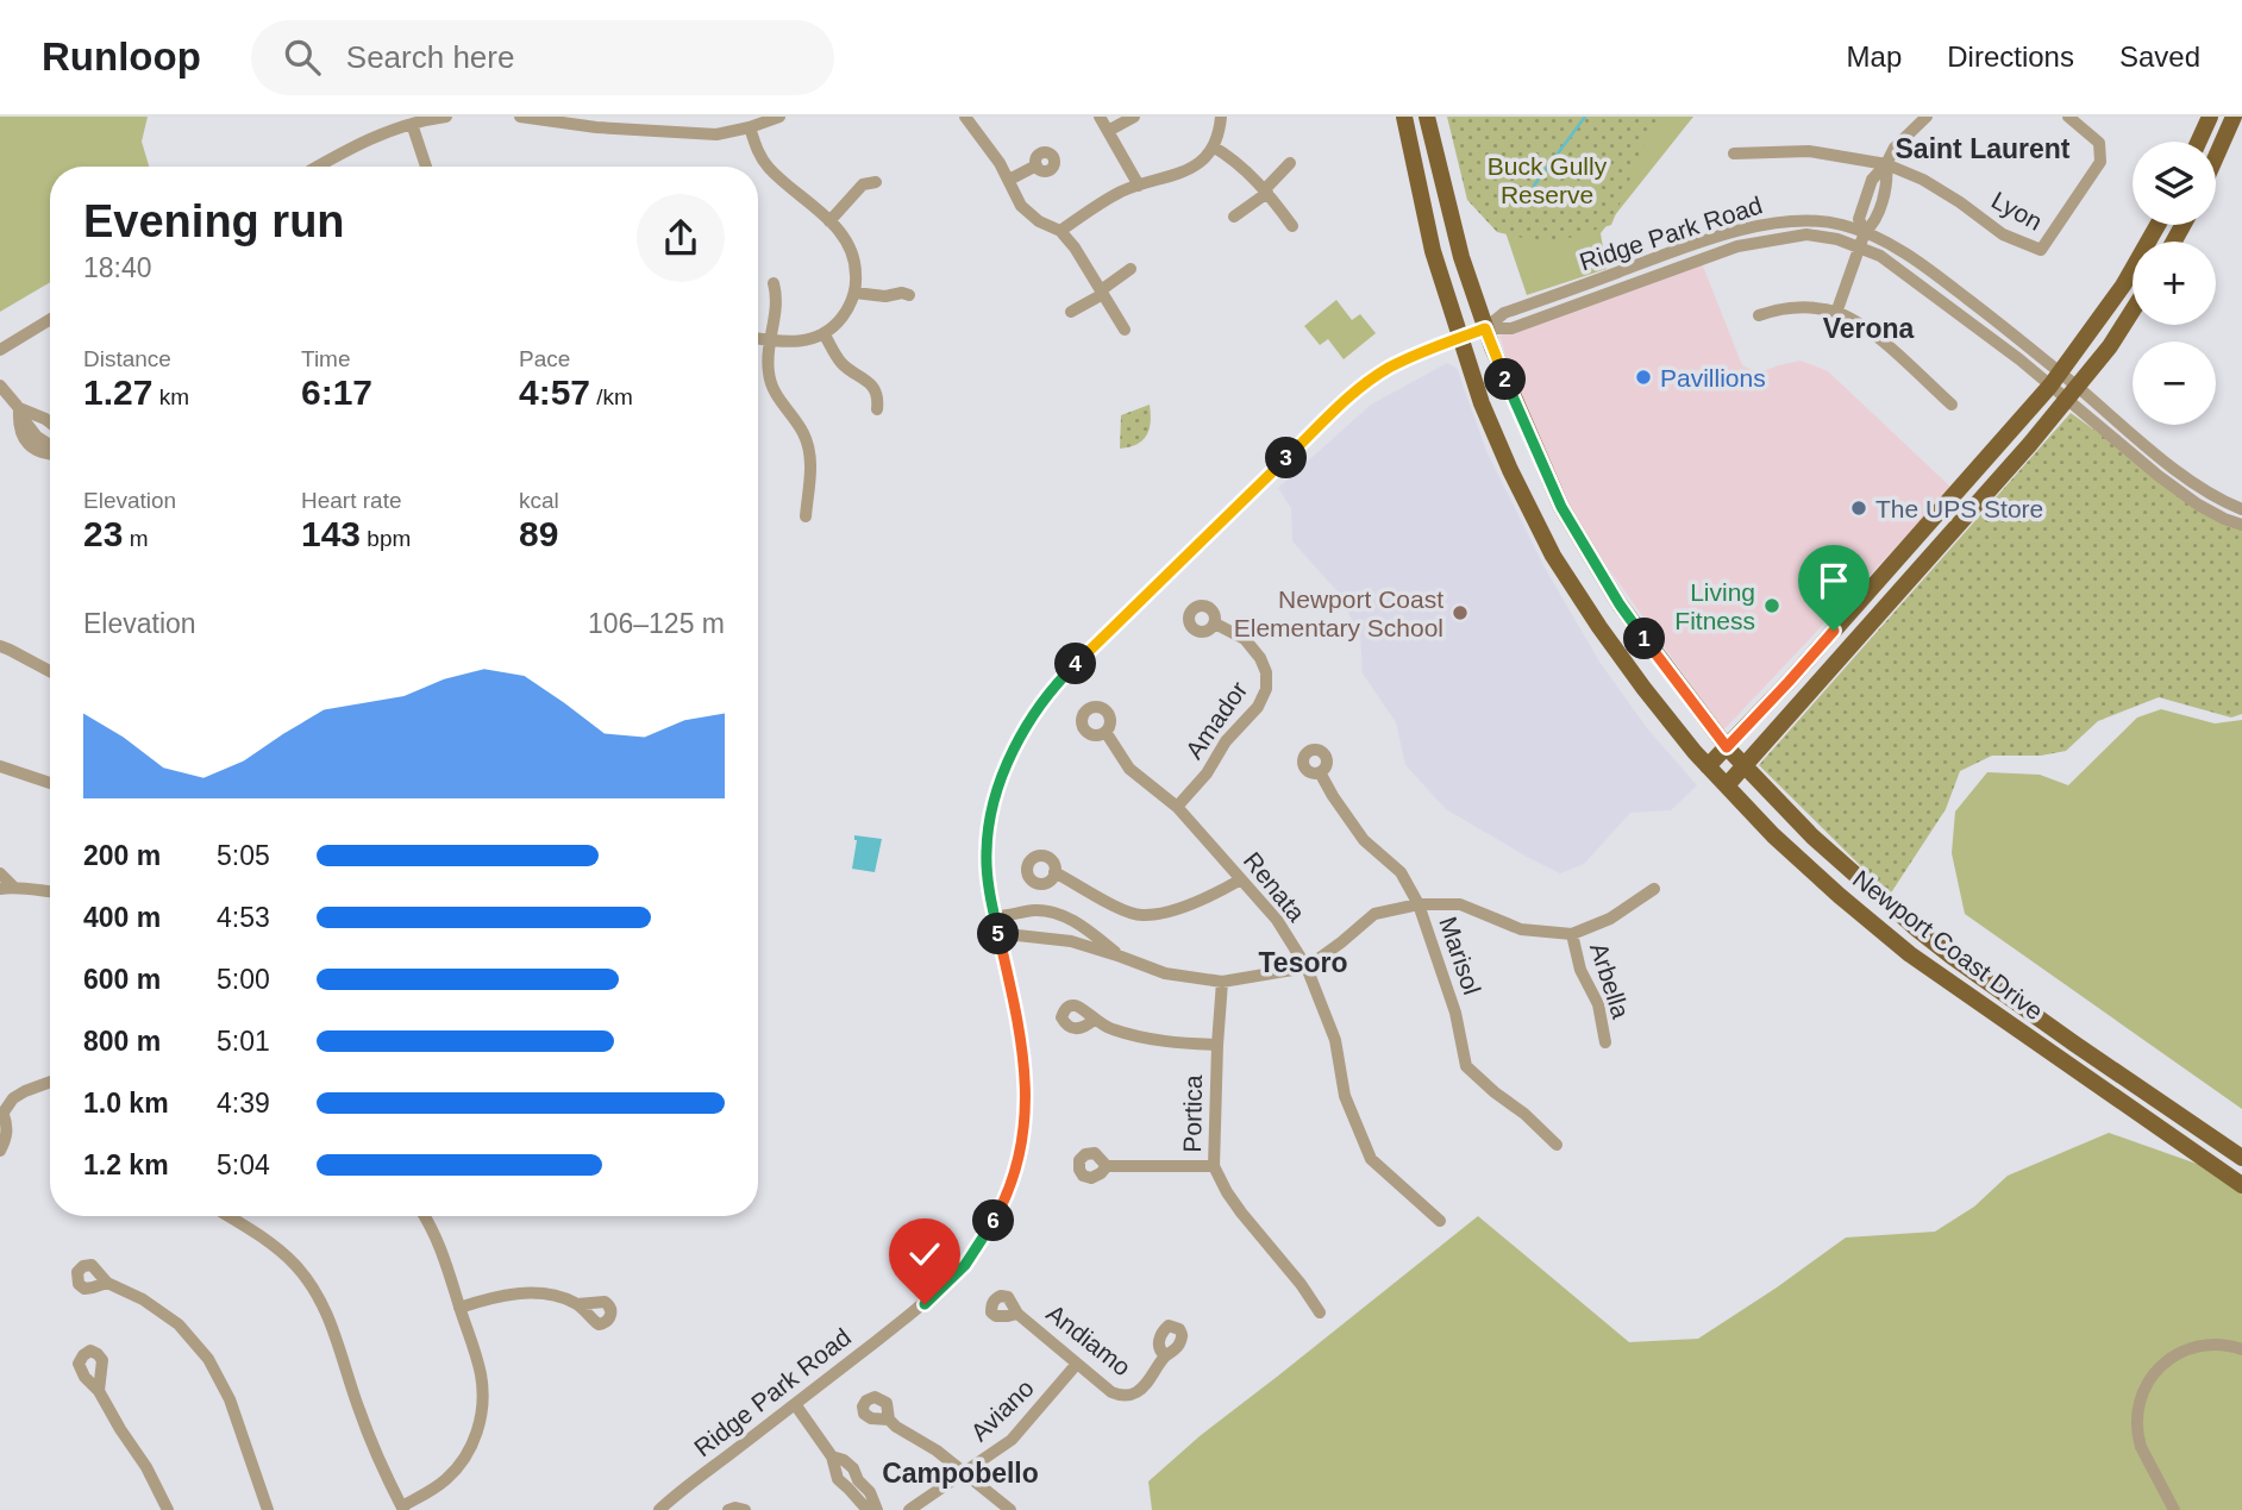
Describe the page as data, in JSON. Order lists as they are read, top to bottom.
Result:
{
  "streets": {
    "main road": ["Newport Coast Drive"],
    "street": [
      "Lyon",
      "Ridge Park Road",
      "Amador",
      "Renata",
      "Marisol",
      "Arbella",
      "Portica",
      "Andiamo",
      "Aviano"
    ]
  },
  "crossings": [
    ["Ridge Park Road", "Newport Coast Drive"],
    ["Amador", "Renata"],
    ["Andiamo", "Aviano"]
  ],
  "districts": [
    "Saint Laurent",
    "Verona",
    "Tesoro",
    "Campobello"
  ],
  "parks": ["Buck Gully Reserve"],
  "places": [
    "Pavillions",
    "The UPS Store",
    "Living Fitness",
    "Newport Coast Elementary School"
  ],
  "page": {
    "header": "Runloop",
    "search": "Search here",
    "nav": ["Map", "Directions", "Saved"],
    "map_buttons": ["+", "−"],
    "heading": ["Evening run", "18:40"],
    "stats": [
      ["Distance", "1.27 km"],
      ["Time", "6:17"],
      ["Pace", "4:57 /km"],
      ["Elevation", "23 m"],
      ["Heart rate", "143 bpm"],
      ["kcal", "89"]
    ],
    "pins": [
      "2",
      "3",
      "1",
      "4",
      "5",
      "6"
    ],
    "chart": ["Elevation", "106–125 m"],
    "list": [
      {
        "name": "200 m",
        "note": "5:05"
      },
      {
        "name": "400 m",
        "note": "4:53"
      },
      {
        "name": "600 m",
        "note": "5:00"
      },
      {
        "name": "800 m",
        "note": "5:01"
      },
      {
        "name": "1.0 km",
        "note": "4:39"
      },
      {
        "name": "1.2 km",
        "note": "5:04"
      }
    ]
  }
}
